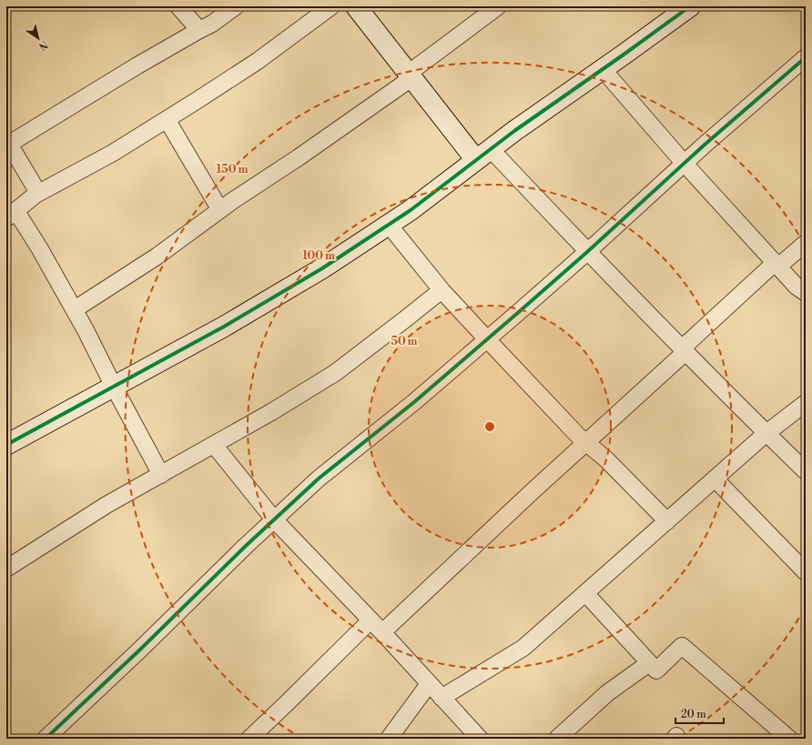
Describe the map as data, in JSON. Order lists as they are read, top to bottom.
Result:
{
  "scale_bar": "20 m",
  "north": "bottom right",
  "rings": ["150 m", "100 m", "50 m"]
}
